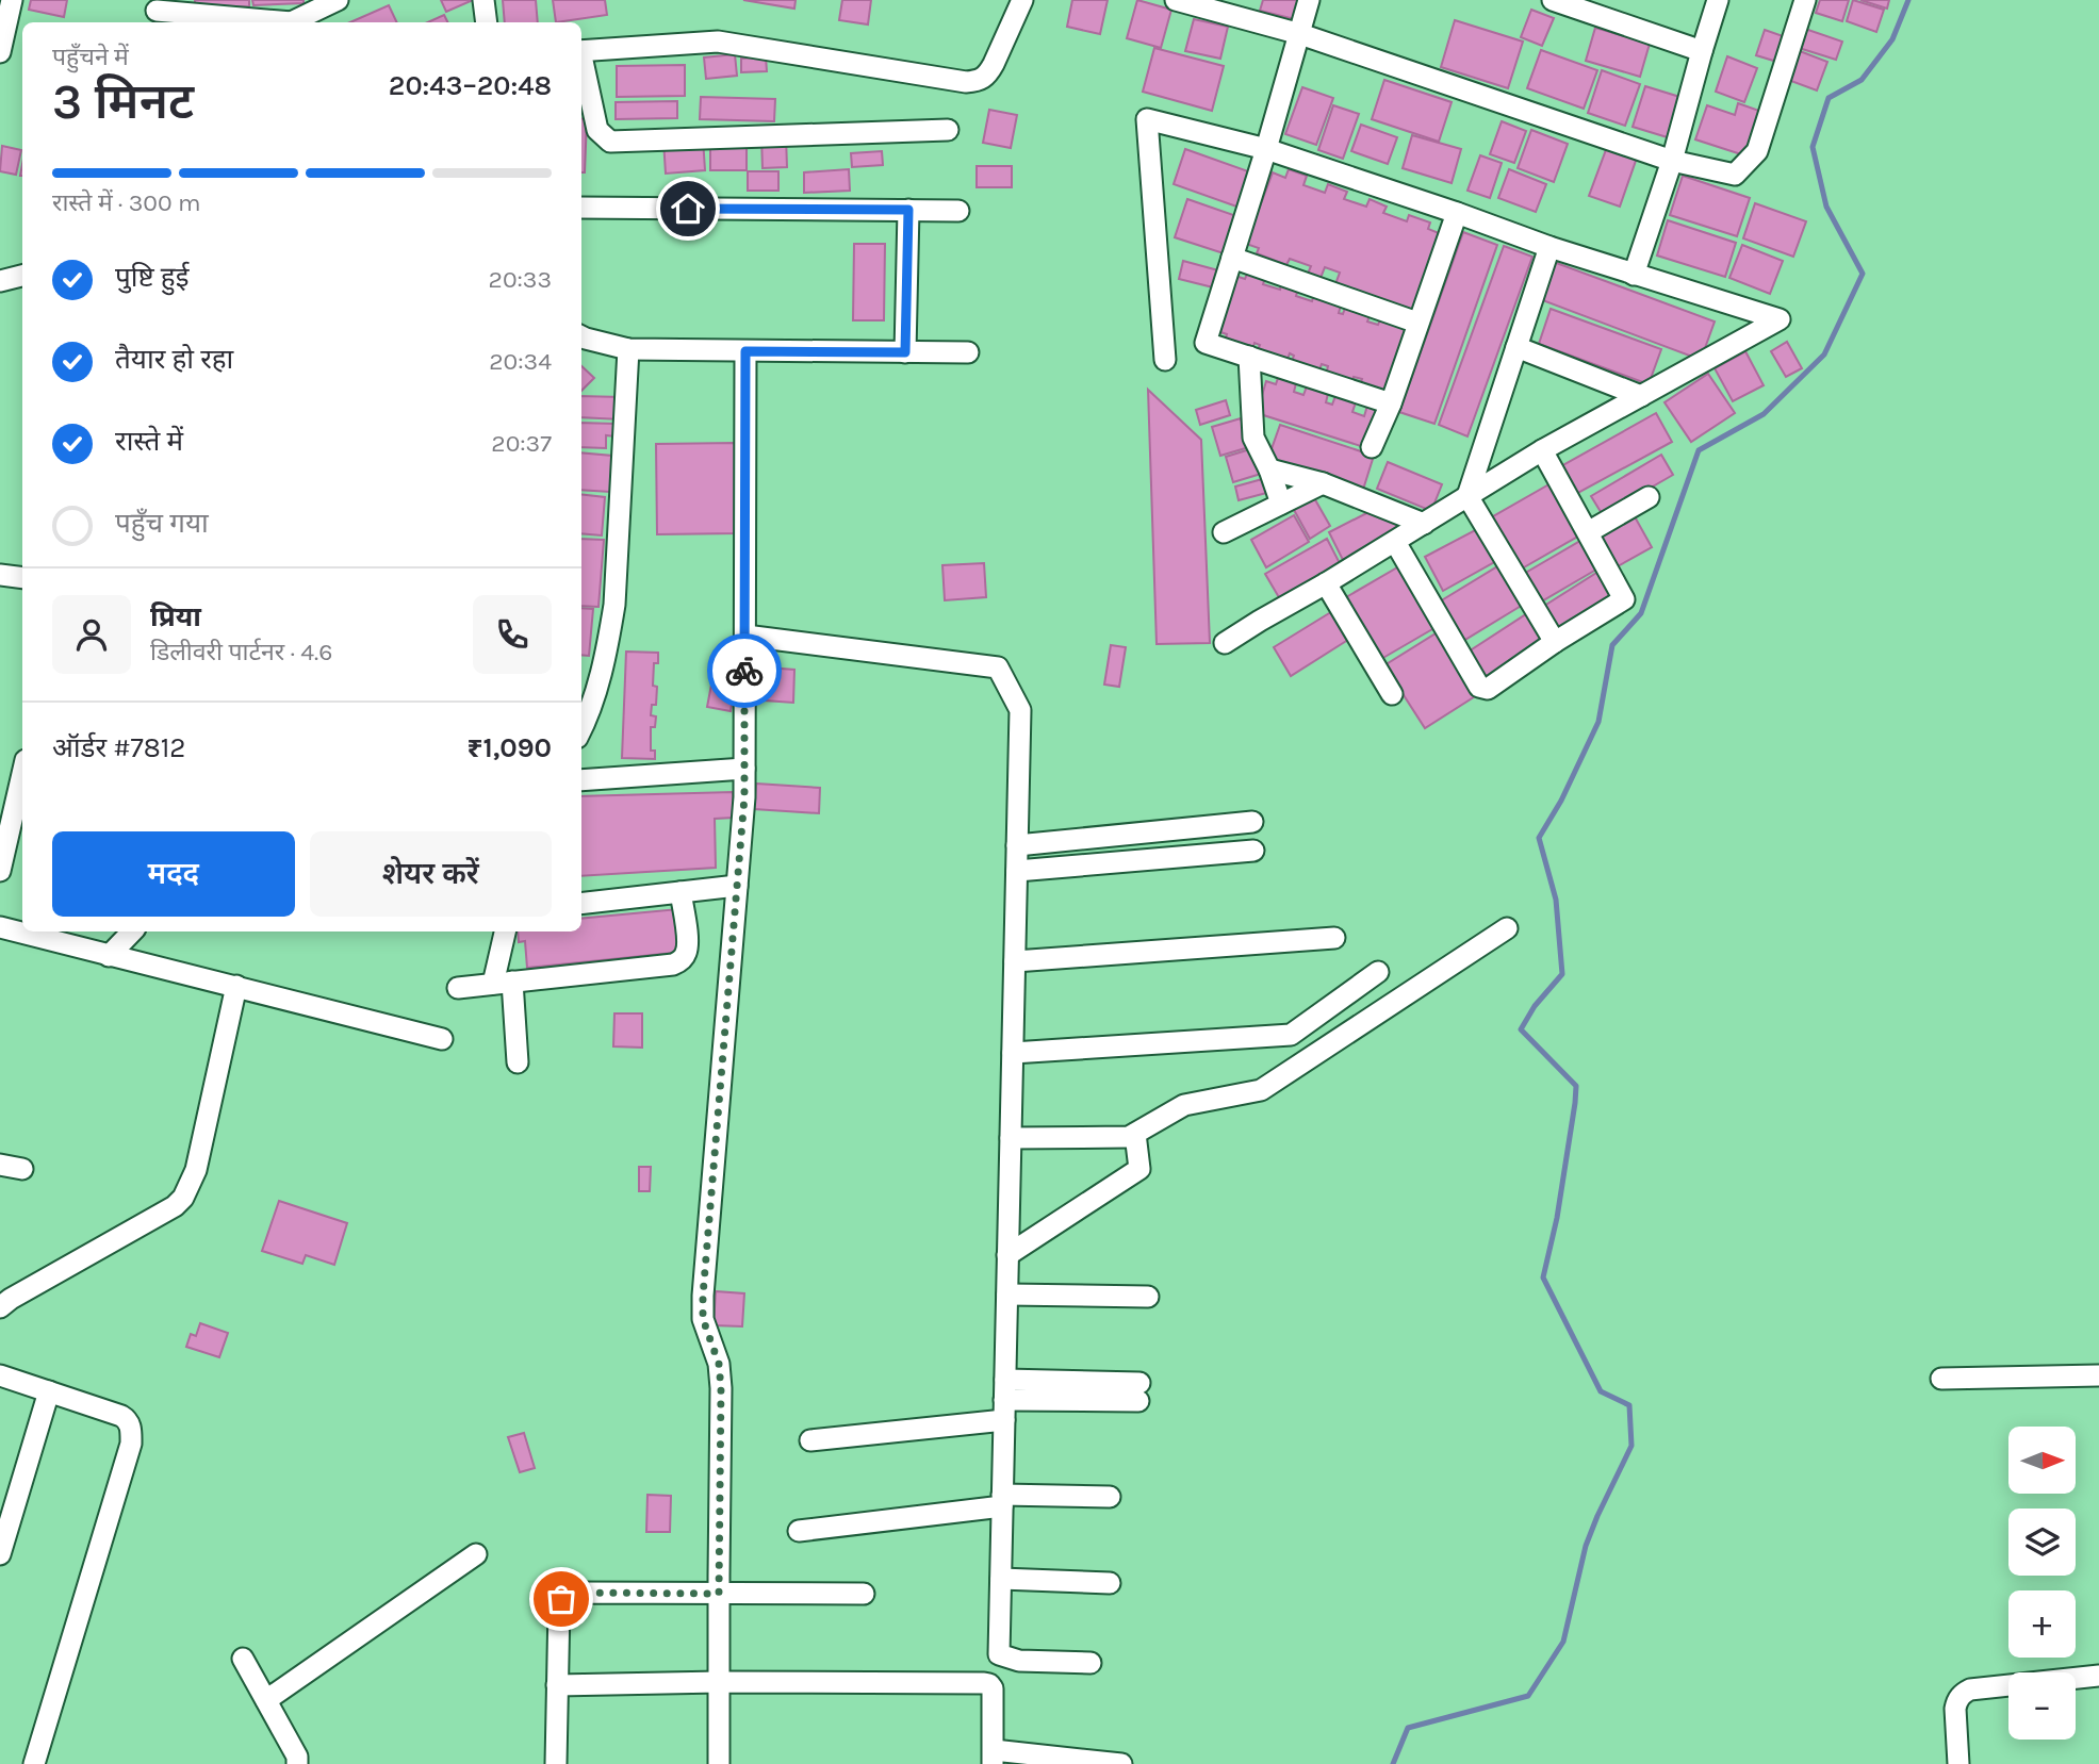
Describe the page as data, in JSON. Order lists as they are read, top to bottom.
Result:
{
  "north": "right",
  "page": {
    "heading": ["3 मिनट", "पहुँचने में", "20:43–20:48"],
    "panel": [
      "प्रिया",
      "डिलीवरी पार्टनर · 4.6",
      "ऑर्डर #7812",
      "₹1,090"
    ],
    "bar": "रास्ते में · 300 m",
    "list": [
      ["पुष्टि हुई", "20:33"],
      ["तैयार हो रहा", "20:34"],
      ["रास्ते में", "20:37"],
      "पहुँच गया"
    ],
    "buttons": ["मदद", "शेयर करें"],
    "map_buttons": ["+", "−"]
  }
}
